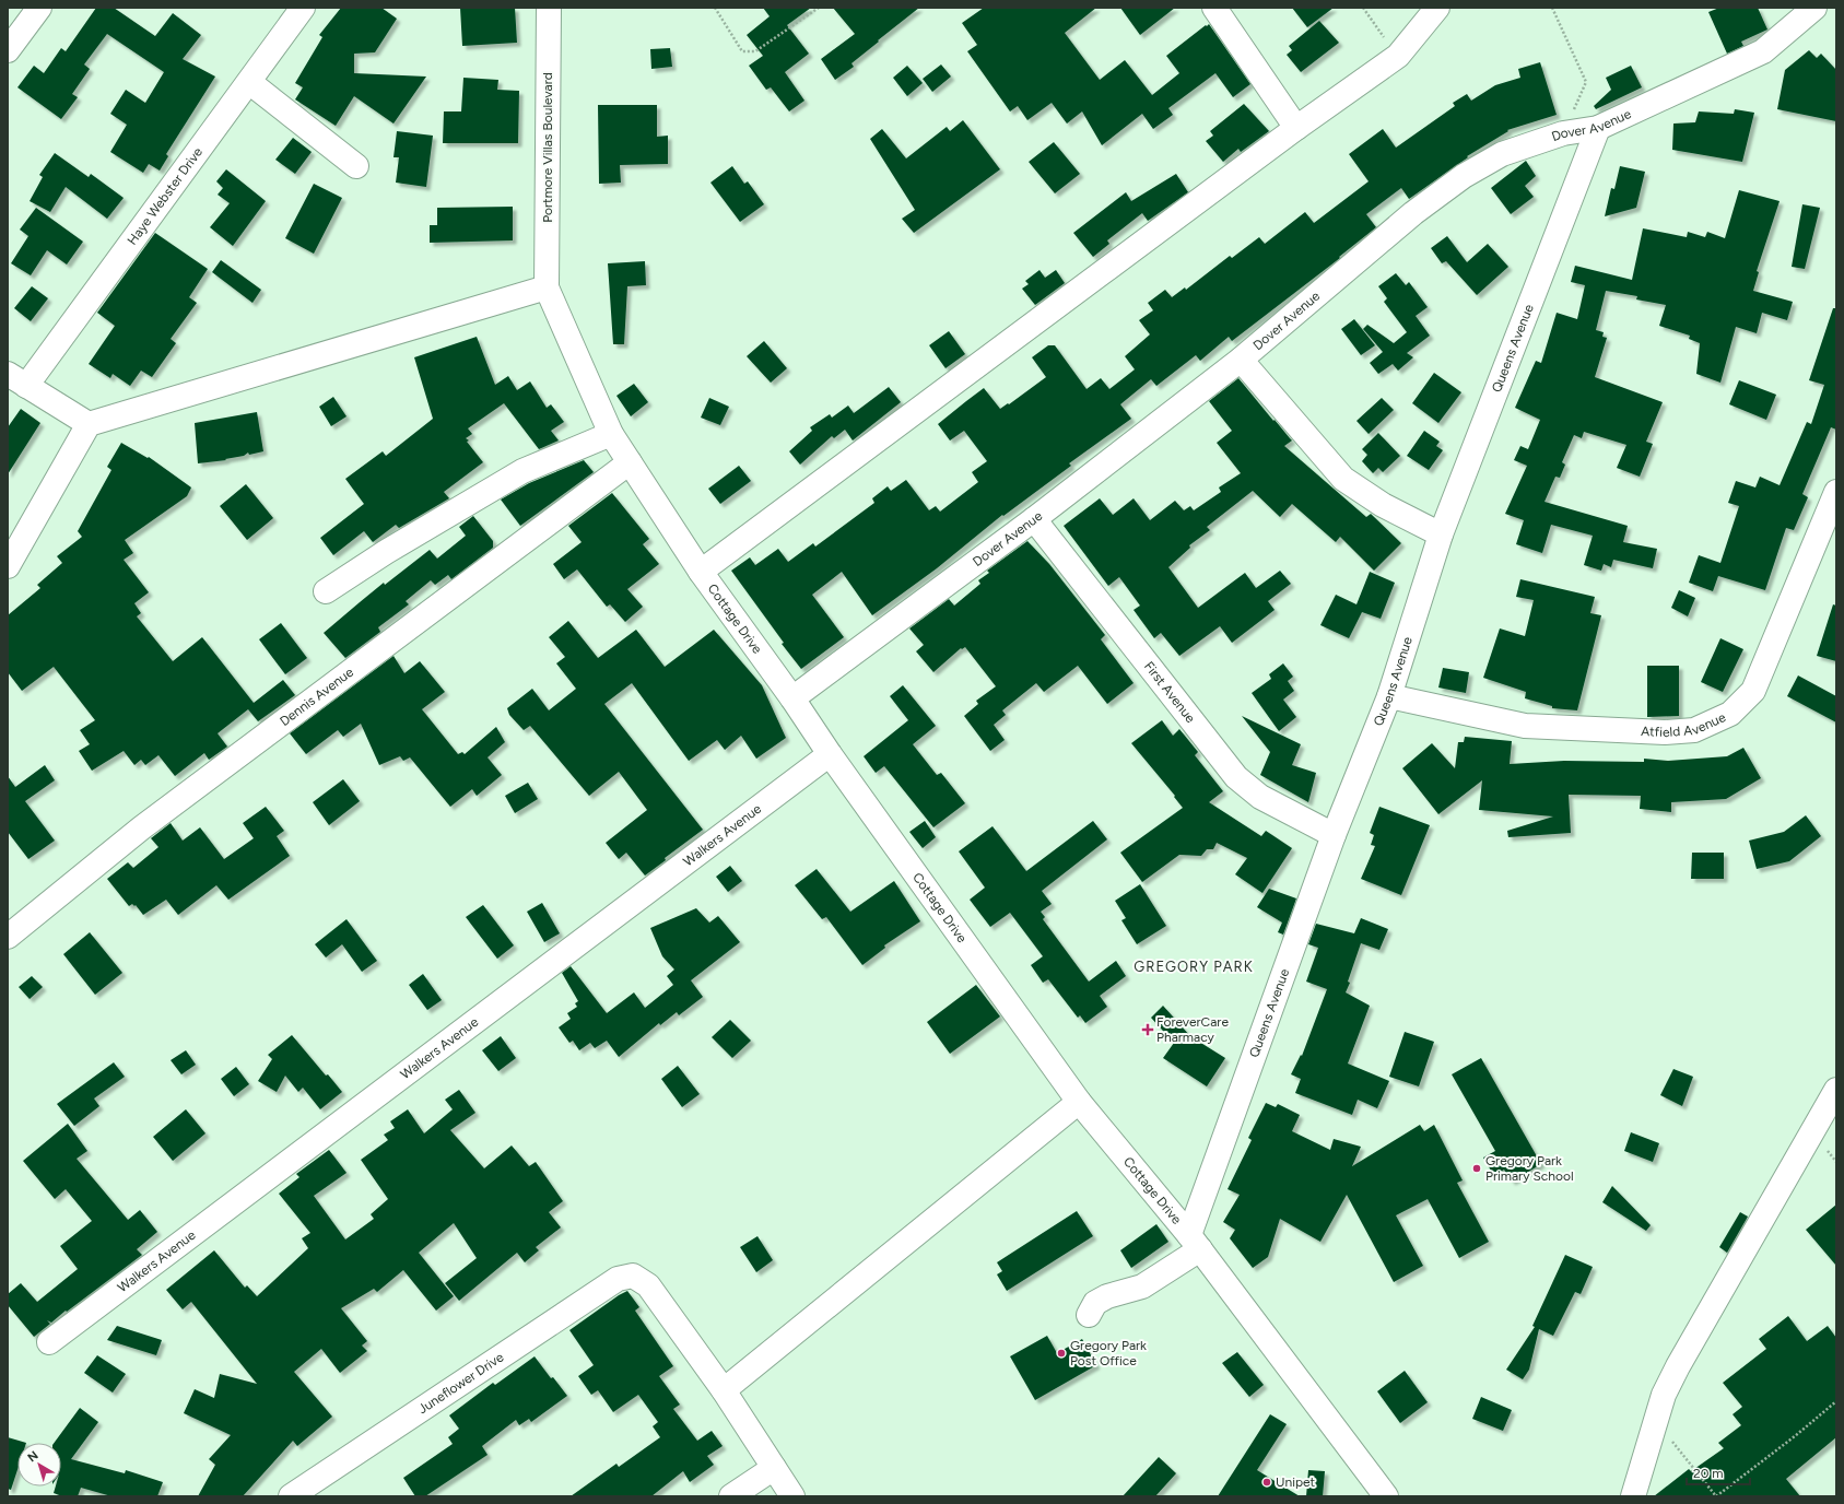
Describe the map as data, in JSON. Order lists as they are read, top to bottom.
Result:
{
  "streets": {
    "street": [
      "Dover Avenue",
      "Portmore Villas Boulevard",
      "Haye Webster Drive",
      "Queens Avenue",
      "Cottage Drive",
      "First Avenue",
      "Dennis Avenue",
      "Atfield Avenue",
      "Walkers Avenue",
      "Juneflower Drive"
    ]
  },
  "crossings": [
    ["Dover Avenue", "Queens Avenue"],
    ["Dover Avenue", "Cottage Drive"],
    ["Dover Avenue", "First Avenue"],
    ["Portmore Villas Boulevard", "Cottage Drive"],
    ["Queens Avenue", "Cottage Drive"],
    ["Queens Avenue", "First Avenue"],
    ["Queens Avenue", "Atfield Avenue"],
    ["Cottage Drive", "Dennis Avenue"],
    ["Cottage Drive", "Walkers Avenue"]
  ],
  "districts": ["GREGORY PARK"],
  "places": {
    "health": ["ForeverCare Pharmacy"],
    "other": ["Gregory Park Primary School", "Gregory Park Post Office", "Unipet"]
  },
  "scale_bar": "20 m",
  "north": "top left"
}
